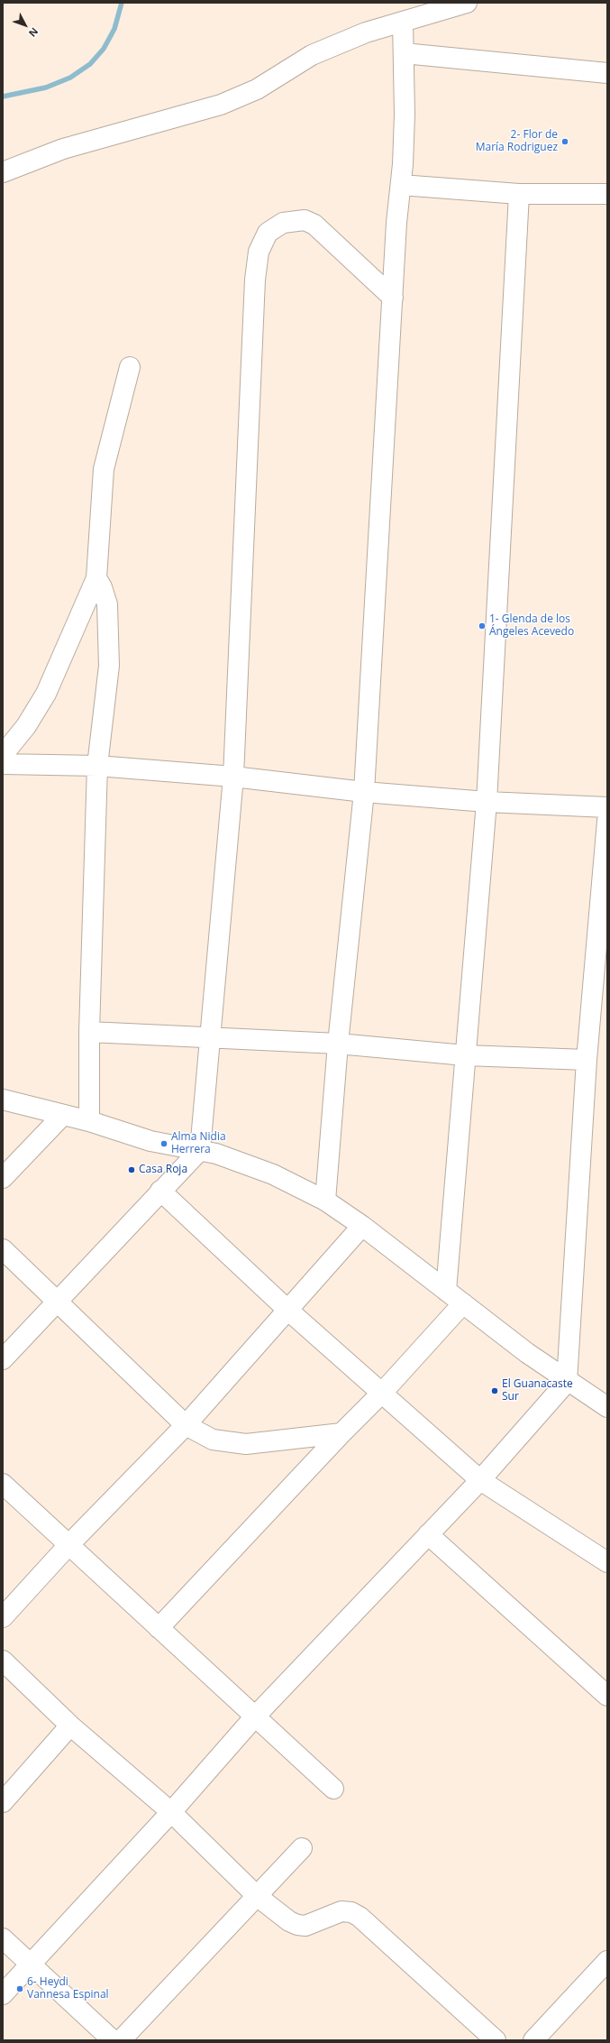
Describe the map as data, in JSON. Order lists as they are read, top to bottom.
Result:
{
  "places": [
    "2- Flor de María Rodriguez",
    "1- Glenda de los Ángeles Acevedo",
    "Alma Nidia Herrera",
    "Casa Roja",
    "El Guanacaste Sur",
    "6- Heydi Vannesa Espinal"
  ],
  "north": "bottom right"
}
